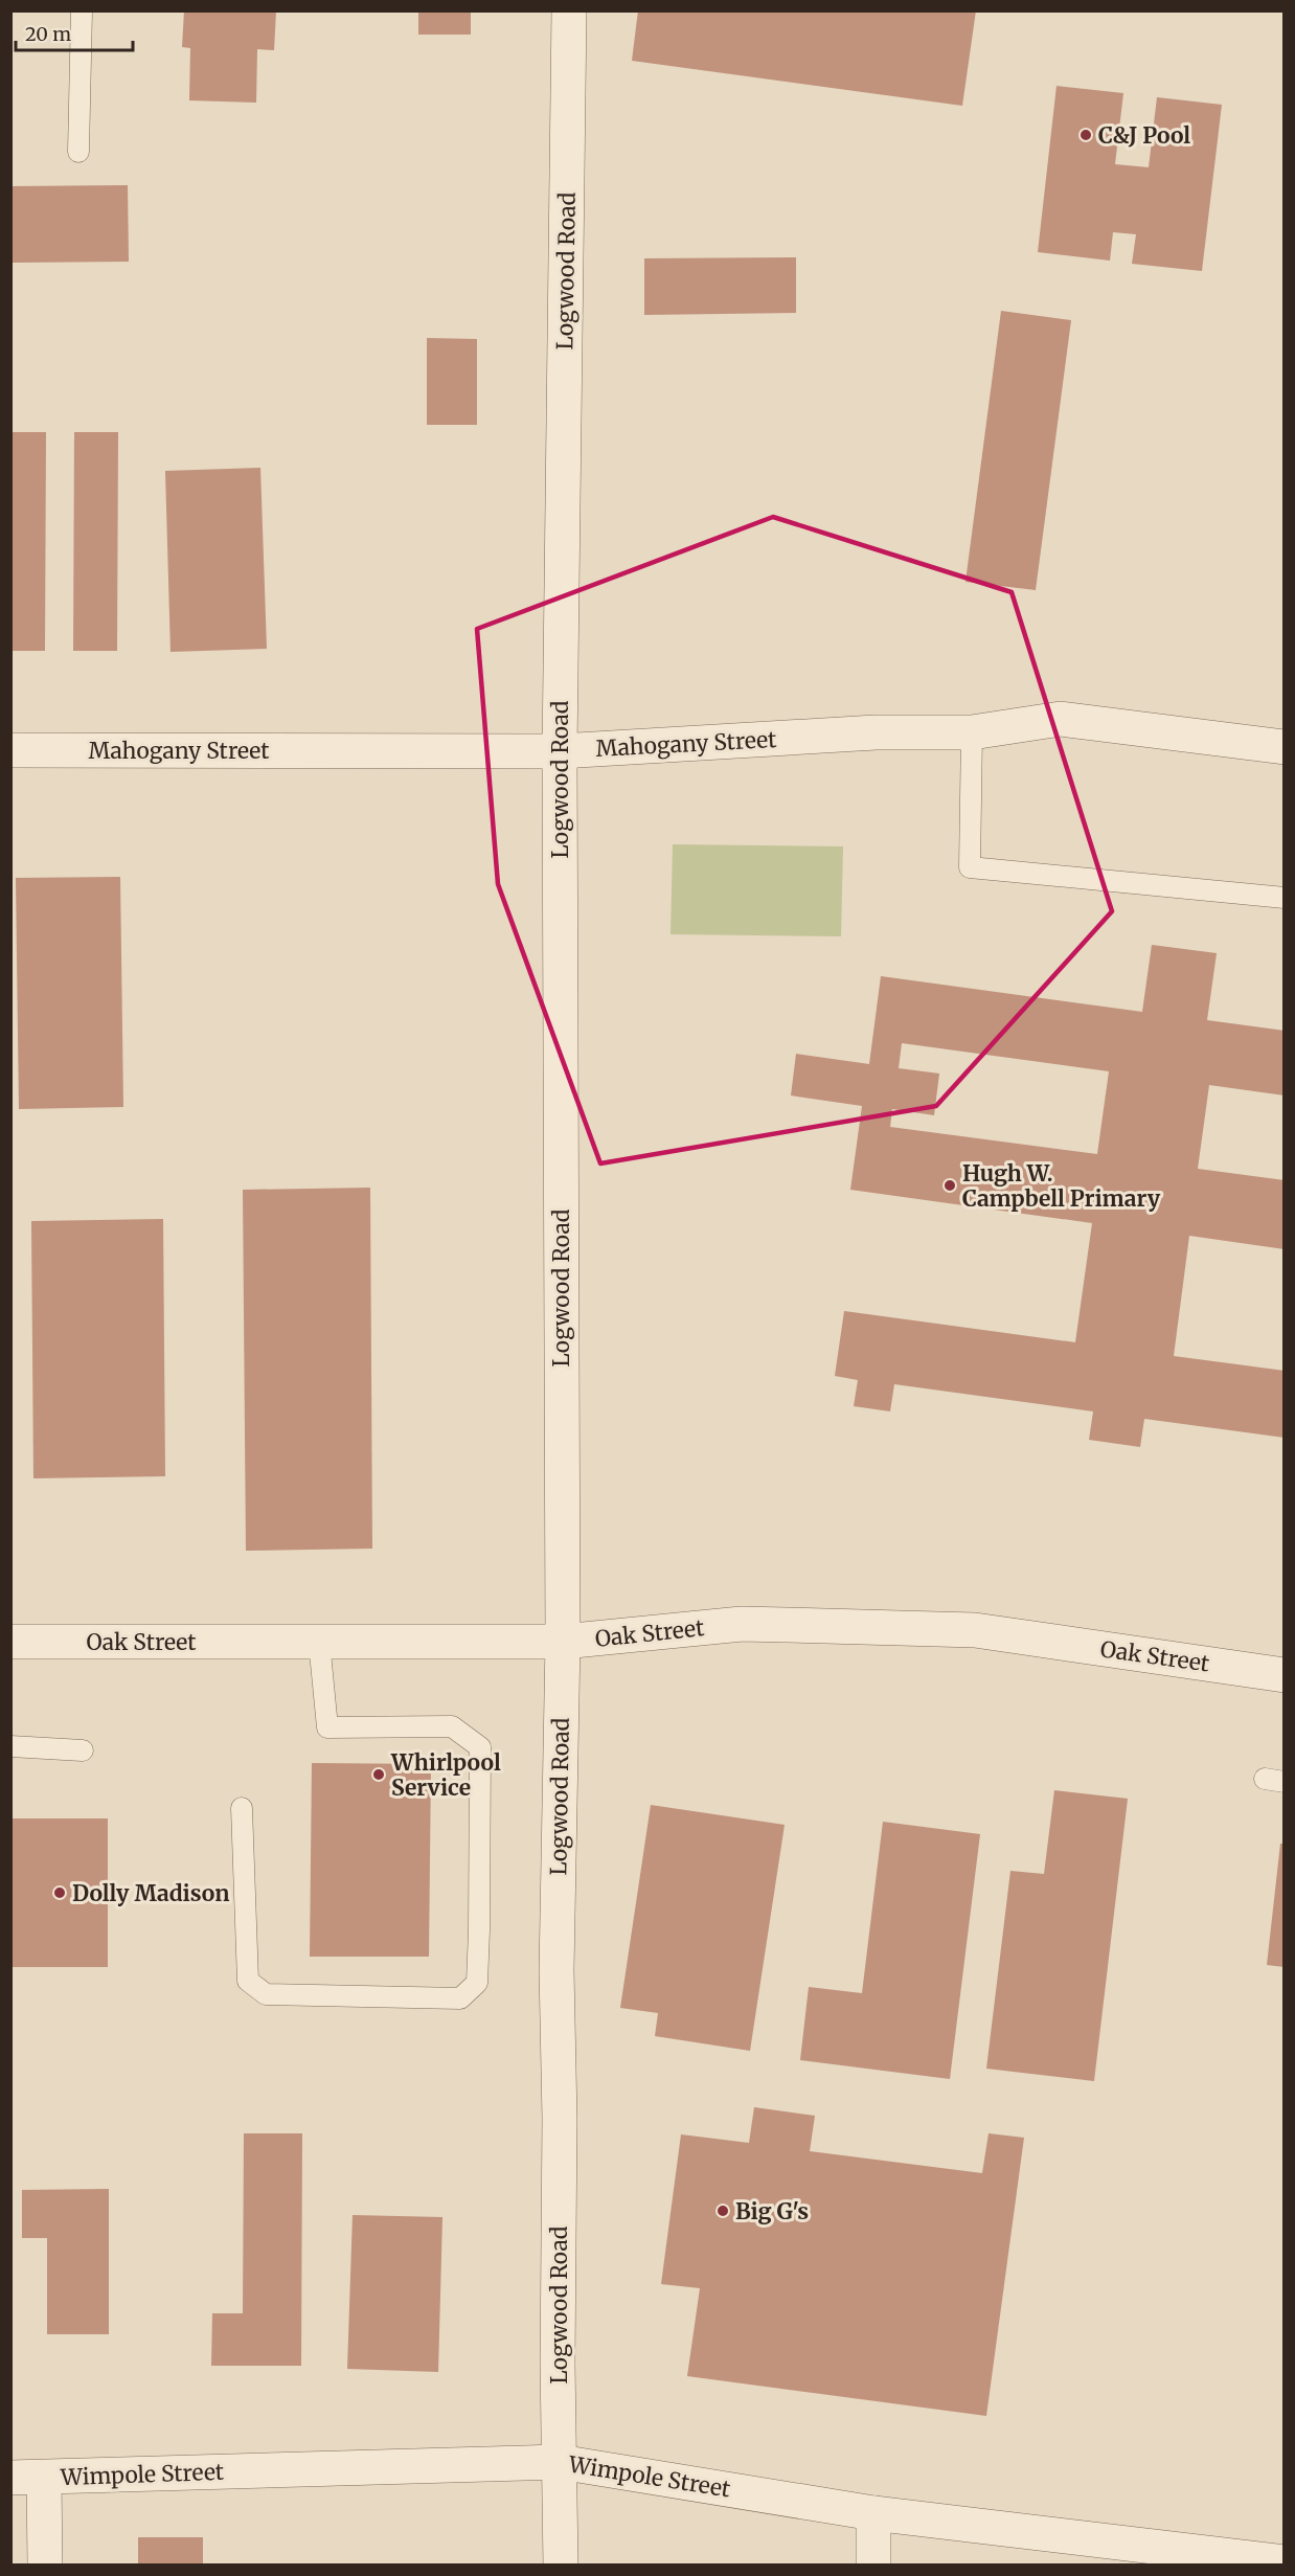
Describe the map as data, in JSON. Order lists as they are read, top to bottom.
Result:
{
  "streets": {
    "street": [
      "Logwood Road",
      "Mahogany Street",
      "Oak Street",
      "Wimpole Street"
    ]
  },
  "crossings": [
    ["Logwood Road", "Mahogany Street"],
    ["Logwood Road", "Oak Street"],
    ["Logwood Road", "Wimpole Street"]
  ],
  "places": [
    "C&J Pool",
    "Hugh W. Campbell Primary",
    "Whirlpool Service",
    "Dolly Madison",
    "Big G's"
  ],
  "scale_bar": "20 m"
}
